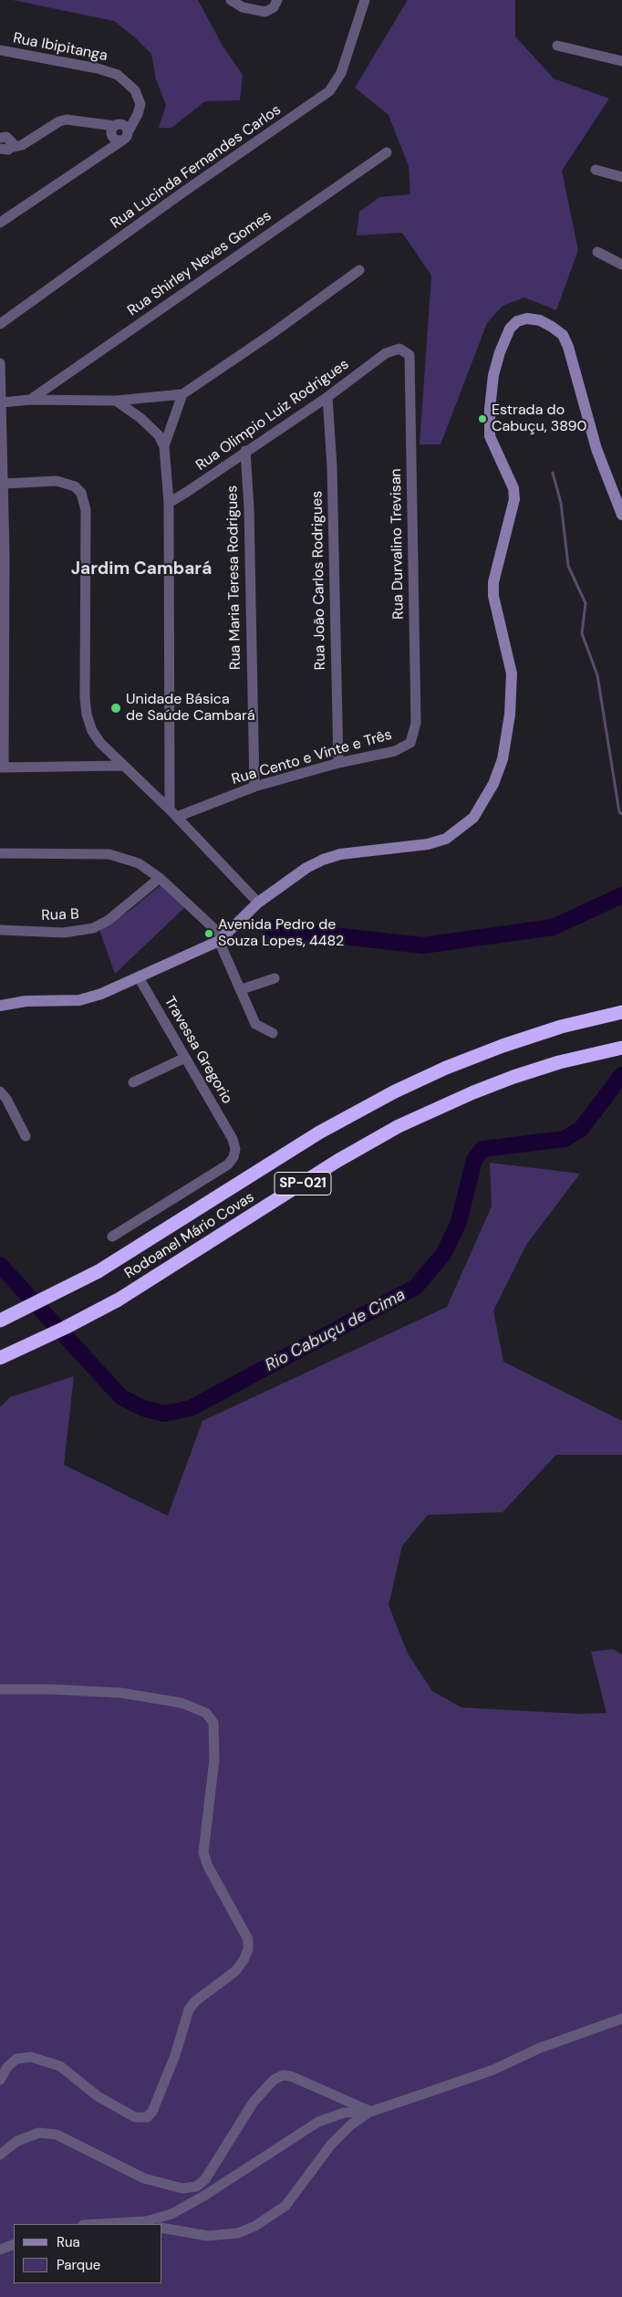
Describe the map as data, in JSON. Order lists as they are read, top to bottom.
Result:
{
  "streets": {
    "highway": ["SP-021", "Rodoanel Mário Covas"],
    "street": [
      "Rua Ibipitanga",
      "Rua Lucinda Fernandes Carlos",
      "Rua Shirley Neves Gomes",
      "Rua Olimpio Luiz Rodrigues",
      "Rua Durvalino Trevisan",
      "Rua Maria Teresa Rodrigues",
      "Rua João Carlos Rodrigues",
      "Rua Cento e Vinte e Três",
      "Rua B",
      "Travessa Gregorio"
    ]
  },
  "crossings": [
    ["Rua Olimpio Luiz Rodrigues", "Rua Durvalino Trevisan"],
    ["Rua Olimpio Luiz Rodrigues", "Rua Maria Teresa Rodrigues"],
    ["Rua Olimpio Luiz Rodrigues", "Rua João Carlos Rodrigues"],
    ["Rua Durvalino Trevisan", "Rua Cento e Vinte e Três"],
    ["Rua Maria Teresa Rodrigues", "Rua Cento e Vinte e Três"],
    ["Rua João Carlos Rodrigues", "Rua Cento e Vinte e Três"]
  ],
  "districts": ["Jardim Cambará"],
  "water": ["Rio Cabuçu de Cima"],
  "places": ["Estrada do Cabuçu, 3890", "Unidade Básica de Saúde Cambará", "Avenida Pedro de Souza Lopes, 4482"],
  "legend": ["Rua", "Parque"]
}
